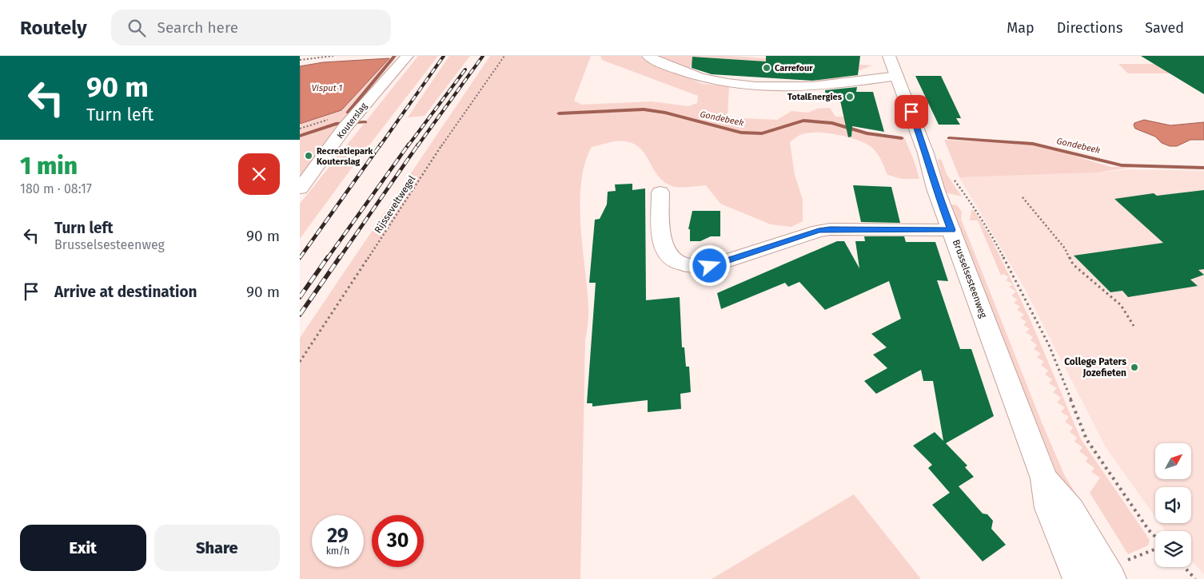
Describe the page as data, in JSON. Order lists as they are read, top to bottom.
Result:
{
  "streets": {
    "main road": ["Kouterslag", "Brusselsesteenweg"],
    "path": ["Rijsseveltwegel"]
  },
  "water": ["Visput 1", "Gondebeek"],
  "places": [
    "Carrefour",
    "TotalEnergies",
    "Recreatiepark Kouterslag",
    "College Paters Jozefieten"
  ],
  "north": "top right",
  "page": {
    "header": "Routely",
    "search": "Search here",
    "nav": ["Map", "Directions", "Saved"],
    "turn": ["90 m", "Turn left"],
    "heading": ["1 min", "180 m · 08:17"],
    "list": [
      {
        "name": "Turn left",
        "note": "Brusselsesteenweg",
        "value": "90 m"
      },
      {
        "name": "Arrive at destination",
        "value": "90 m"
      }
    ],
    "speed": "29 km/h",
    "limit": "30",
    "buttons": ["Exit", "Share"]
  }
}
